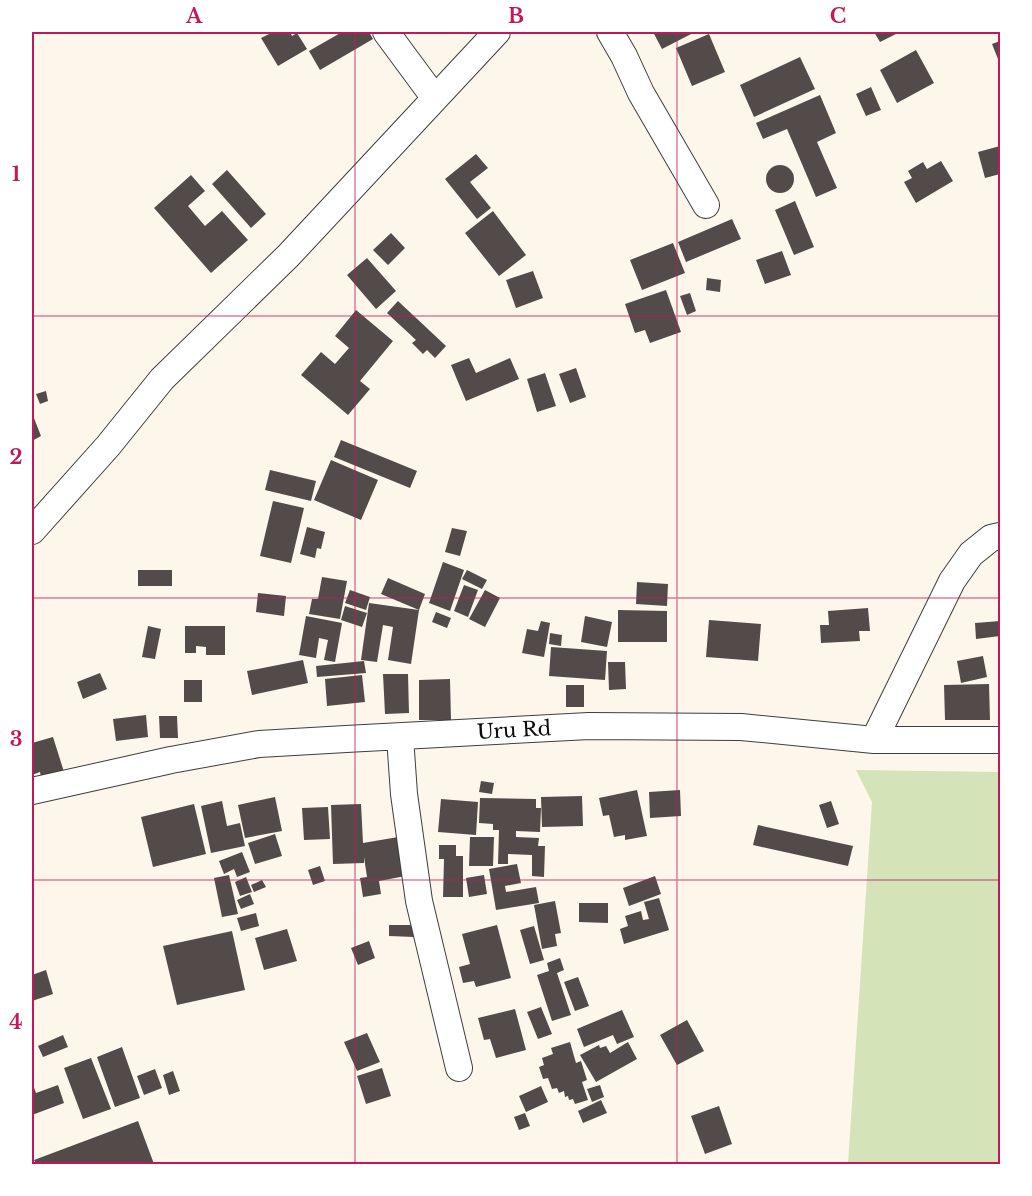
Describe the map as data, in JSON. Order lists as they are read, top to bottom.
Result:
{
  "streets": {
    "street": ["Uru Rd"]
  },
  "grid": {
    "columns": ["A", "B", "C"],
    "rows": [
      "1",
      "2",
      "3",
      "4"
    ]
  }
}
